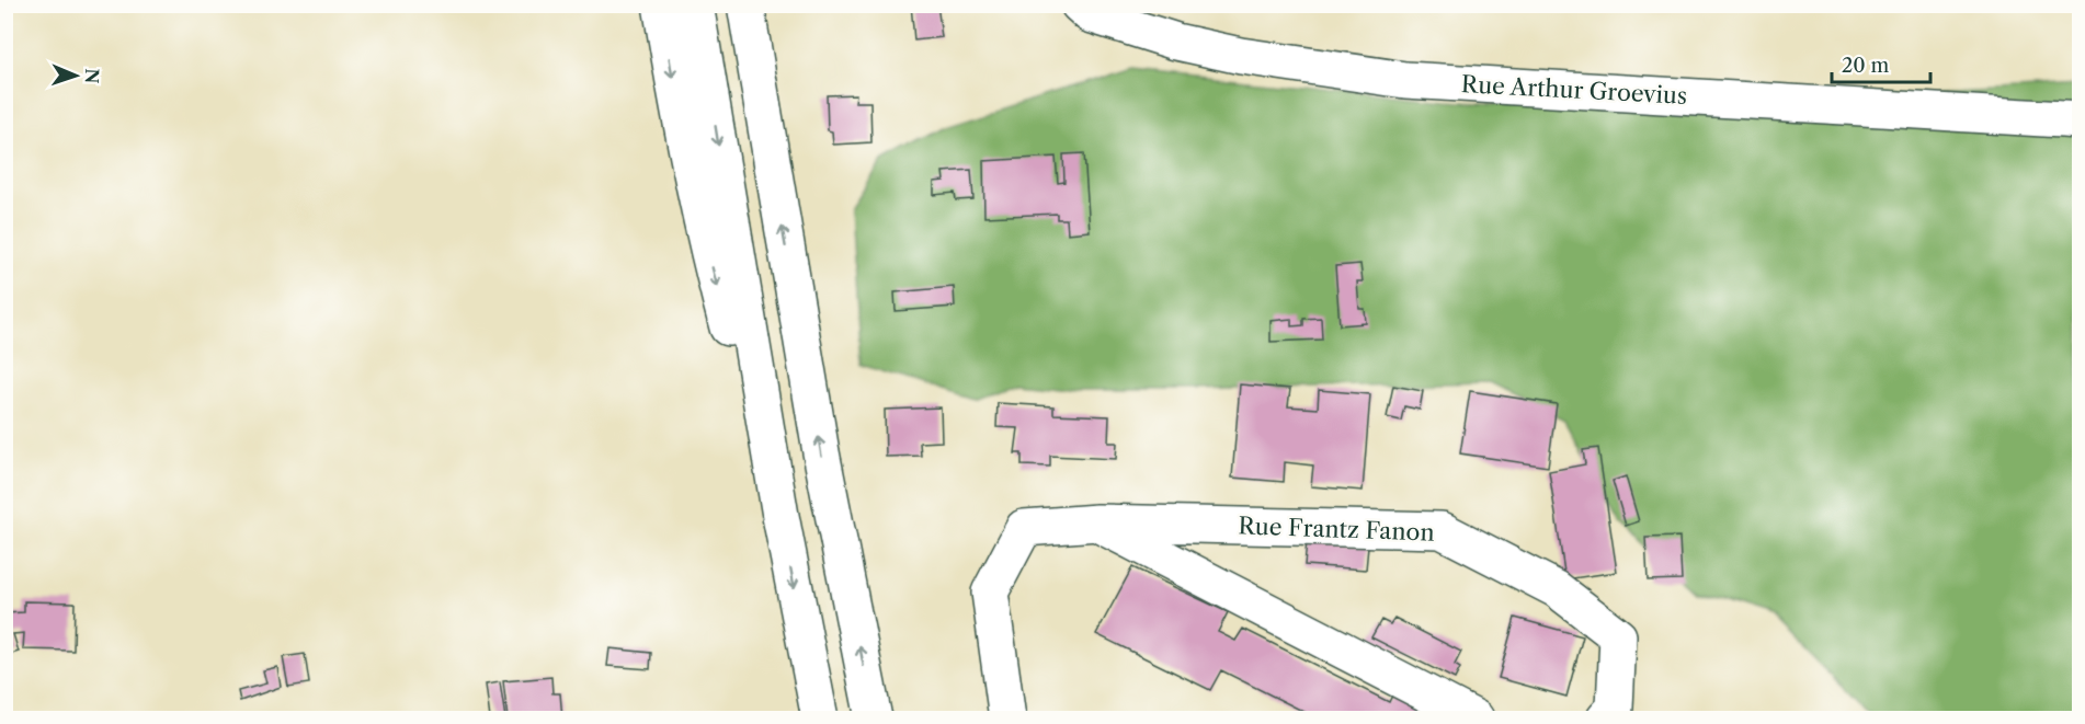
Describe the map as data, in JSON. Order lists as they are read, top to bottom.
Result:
{
  "streets": {
    "main road": ["Rue Arthur Groevius", "Rue Frantz Fanon"]
  },
  "scale_bar": "20 m",
  "north": "right"
}
